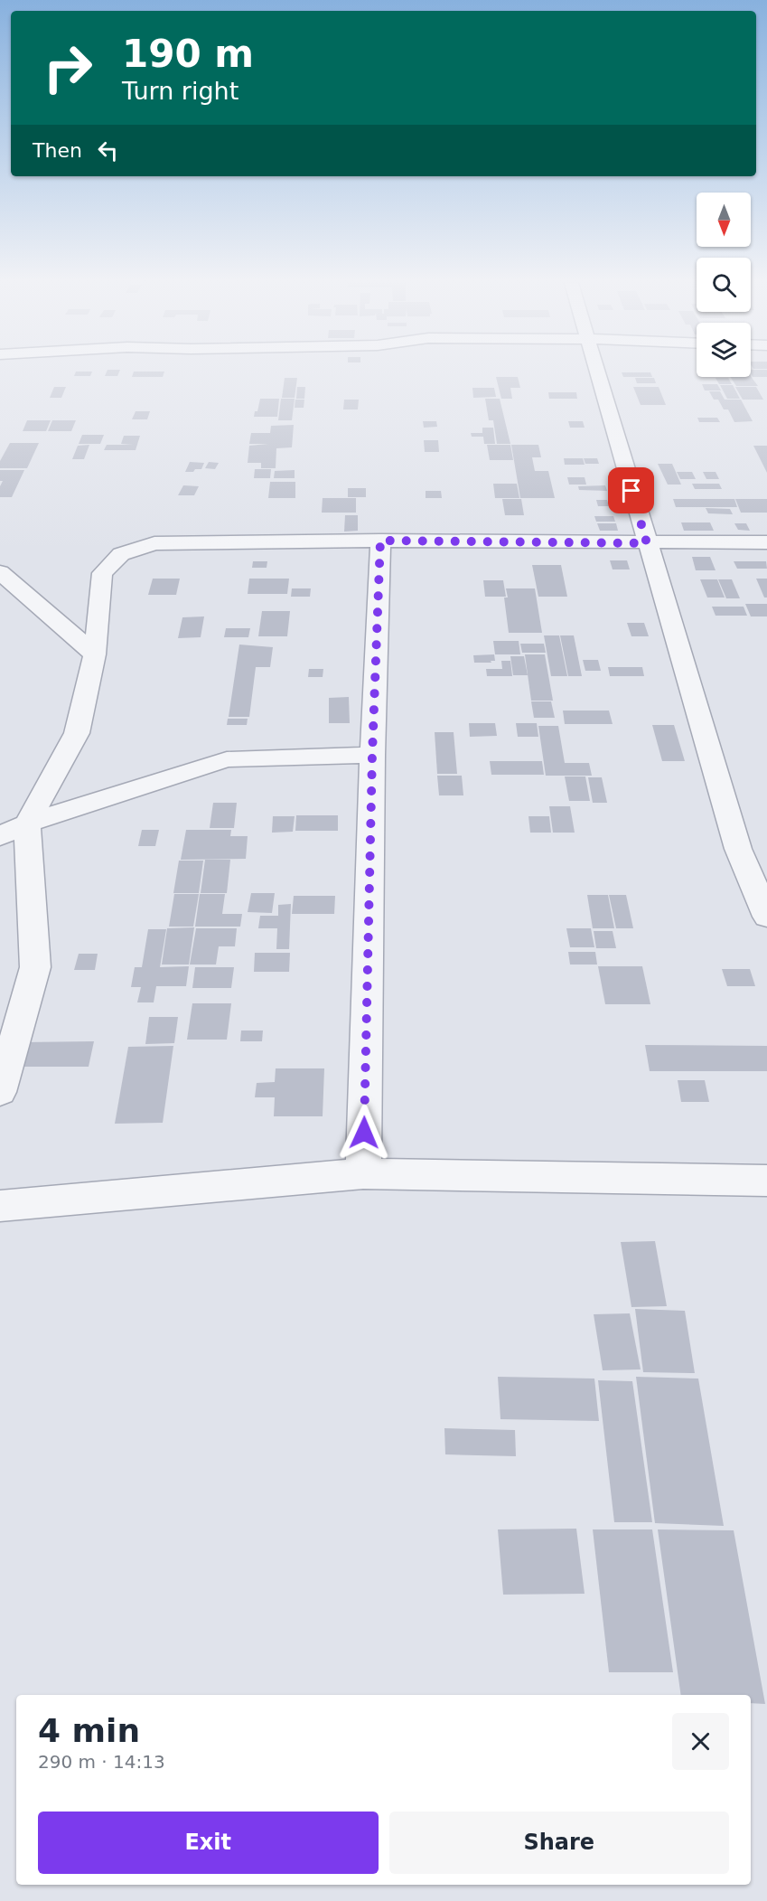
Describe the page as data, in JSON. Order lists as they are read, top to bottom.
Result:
{
  "north": "bottom",
  "page": {
    "turn": ["190 m", "Turn right"],
    "then": "Then",
    "heading": ["4 min", "290 m · 14:13"],
    "buttons": ["Exit", "Share"]
  }
}
